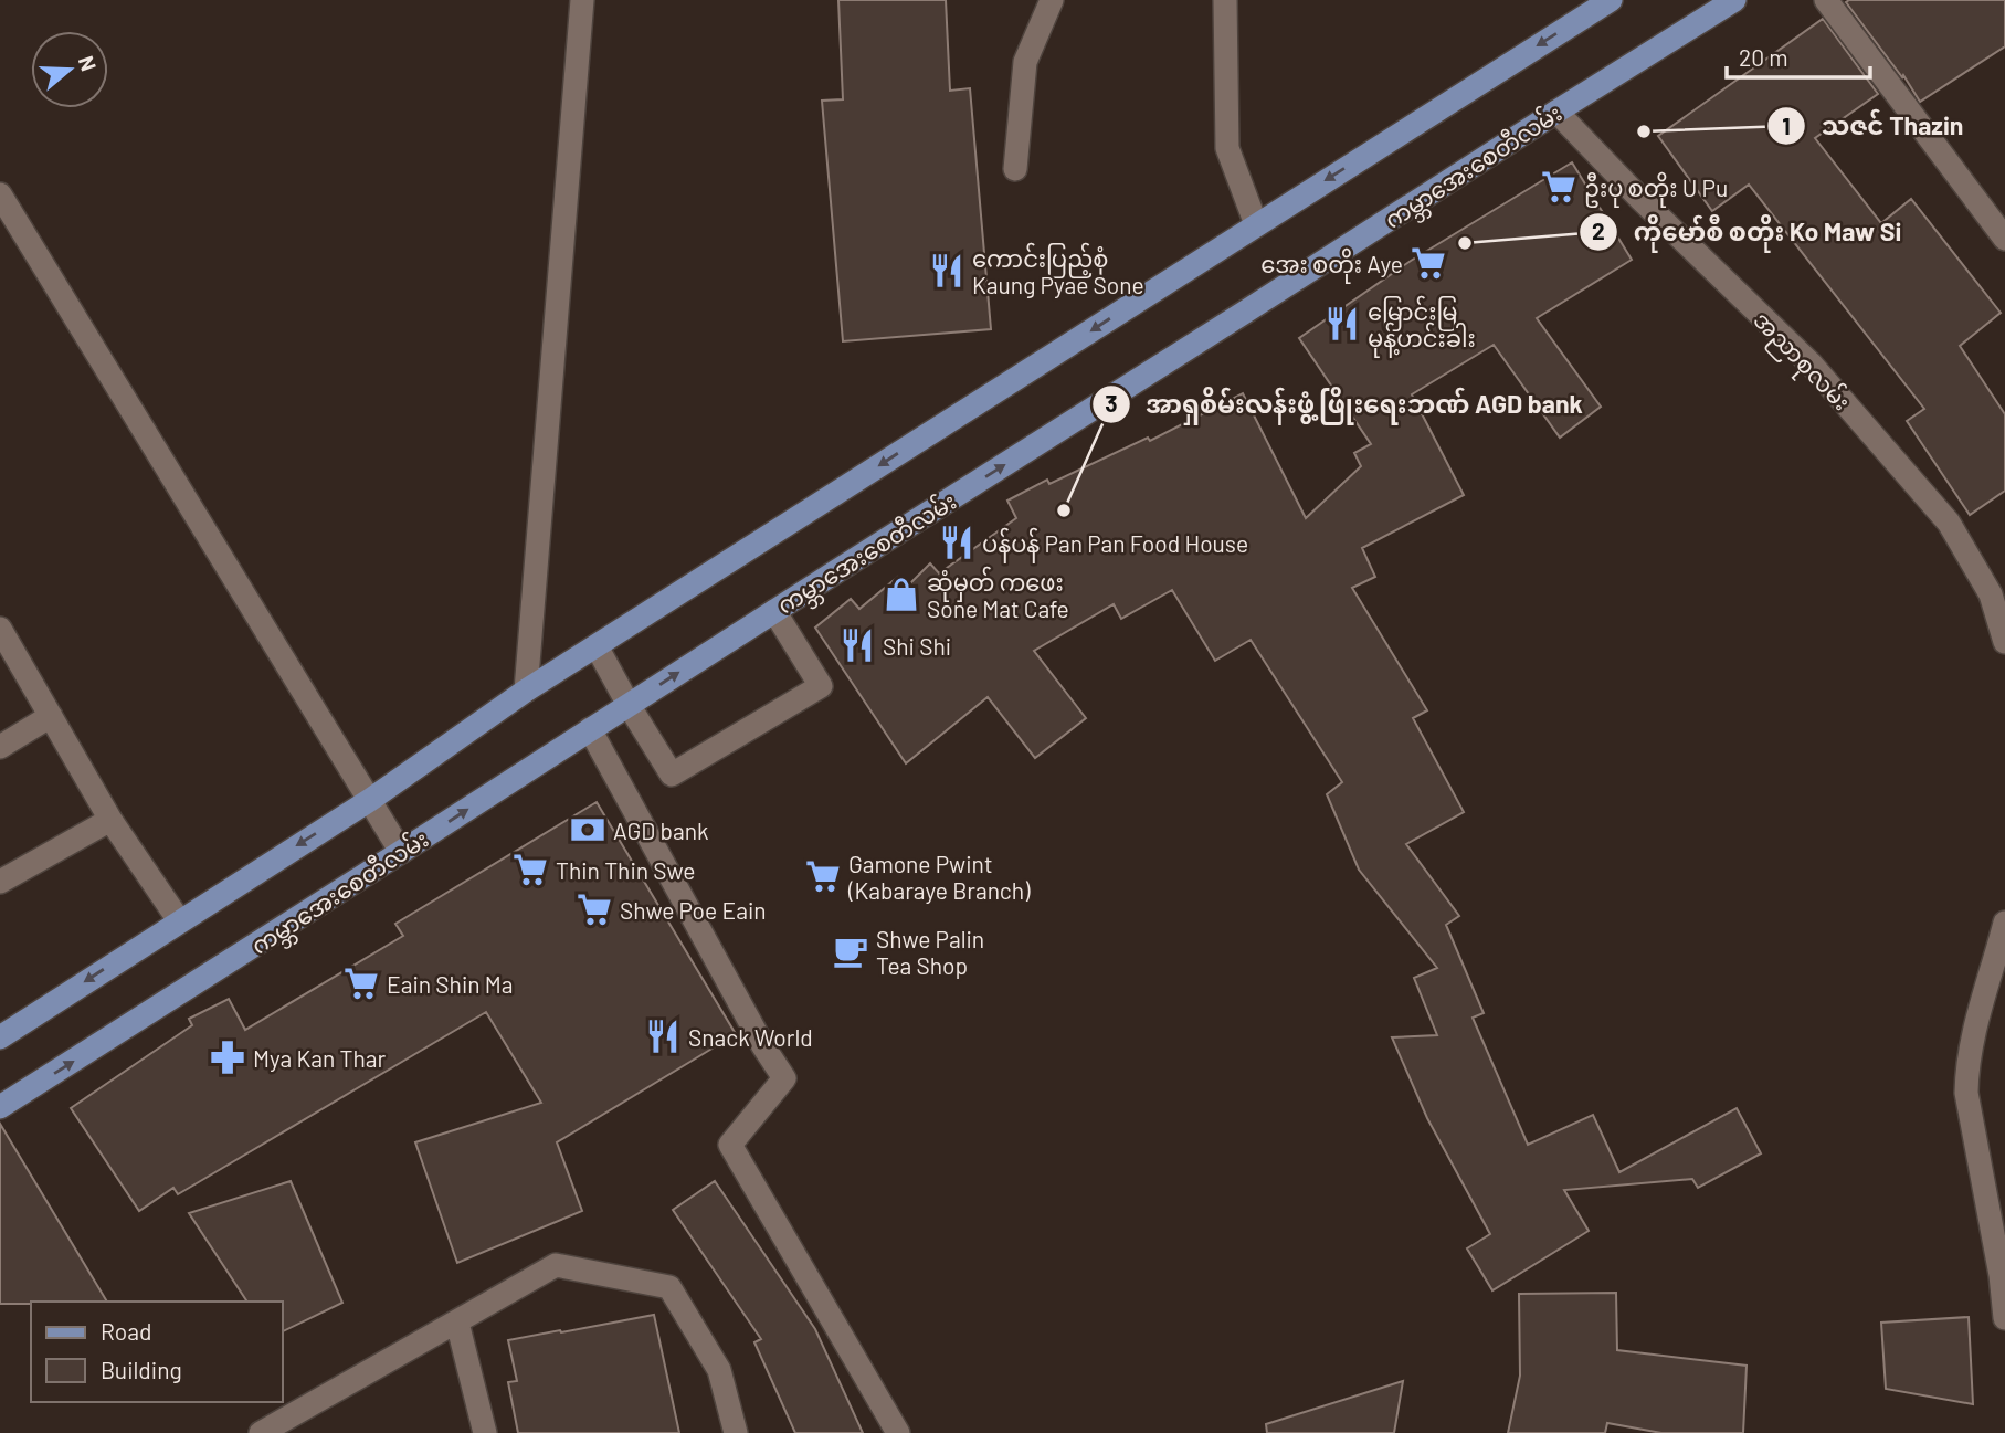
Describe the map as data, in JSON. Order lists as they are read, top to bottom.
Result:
{
  "streets": {
    "main road": ["ကမ္ဘာအေးစေတီလမ်း"],
    "street": ["အညာစုလမ်း"]
  },
  "crossings": [
    ["ကမ္ဘာအေးစေတီလမ်း", "အညာစုလမ်း"]
  ],
  "places": {
    "other": ["သဇင် Thazin", "ကိုမော်စီ စတိုး Ko Maw Si", "အာရှစိမ်းလန်းဖွံ့ဖြိုးရေးဘဏ် AGD bank"],
    "supermarket": [
      "ဦးပု စတိုး U Pu",
      "အေး စတိုး Aye",
      "Thin Thin Swe",
      "Gamone Pwint (Kabaraye Branch)",
      "Shwe Poe Eain",
      "Eain Shin Ma"
    ],
    "restaurant": [
      "ကောင်းပြည့်စုံ Kaung Pyae Sone",
      "မြောင်းမြ မုန့်ဟင်းခါး",
      "ပန်ပန် Pan Pan Food House",
      "Shi Shi",
      "Snack World"
    ],
    "shop": ["ဆုံမှတ် ကဖေး Sone Mat Cafe"],
    "bank": ["AGD bank"],
    "cafe": ["Shwe Palin Tea Shop"],
    "pharmacy": ["Mya Kan Thar"]
  },
  "legend": ["Road", "Building"],
  "scale_bar": "20 m",
  "north": "right"
}
